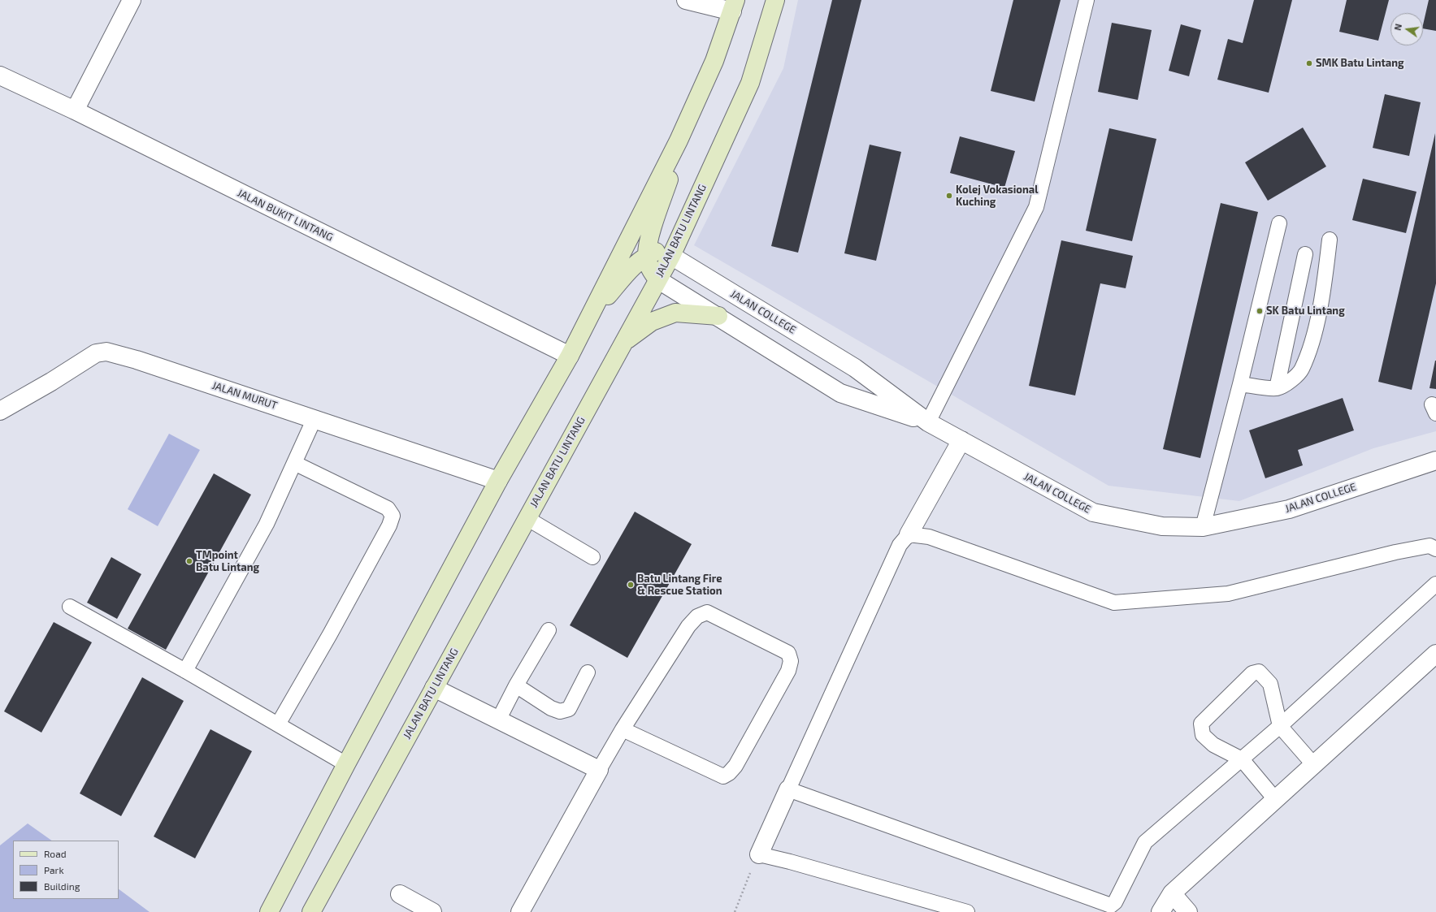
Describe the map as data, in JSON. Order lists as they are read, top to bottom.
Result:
{
  "streets": {
    "main road": ["JALAN BATU LINTANG"],
    "street": ["JALAN BUKIT LINTANG", "JALAN COLLEGE", "JALAN MURUT"]
  },
  "crossings": [
    ["JALAN BATU LINTANG", "JALAN COLLEGE"]
  ],
  "places": [
    "SMK Batu Lintang",
    "Kolej Vokasional Kuching",
    "SK Batu Lintang",
    "TMpoint Batu Lintang",
    "Batu Lintang Fire & Rescue Station"
  ],
  "legend": ["Road", "Park", "Building"],
  "north": "left"
}
